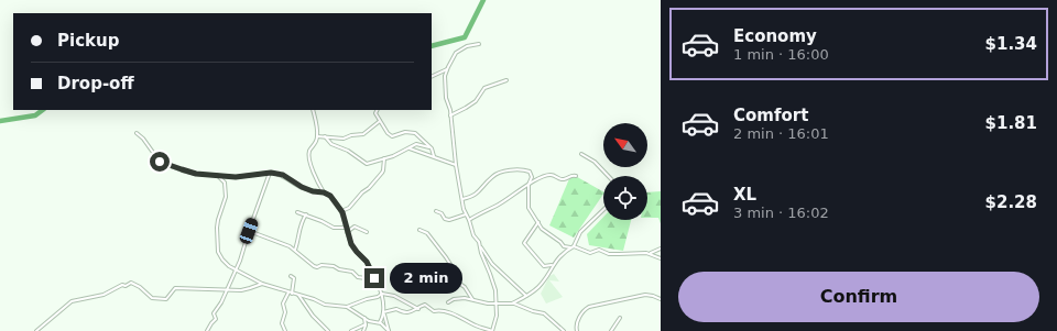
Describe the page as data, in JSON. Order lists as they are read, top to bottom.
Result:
{
  "north": "top left",
  "page": {
    "list": [
      {
        "name": "Economy",
        "note": "1 min · 16:00",
        "value": "$1.34"
      },
      {
        "name": "Comfort",
        "note": "2 min · 16:01",
        "value": "$1.81"
      },
      {
        "name": "XL",
        "note": "3 min · 16:02",
        "value": "$2.28"
      }
    ],
    "banner": ["Pickup", "Drop-off"],
    "bubble": "2 min",
    "buttons": "Confirm"
  }
}
